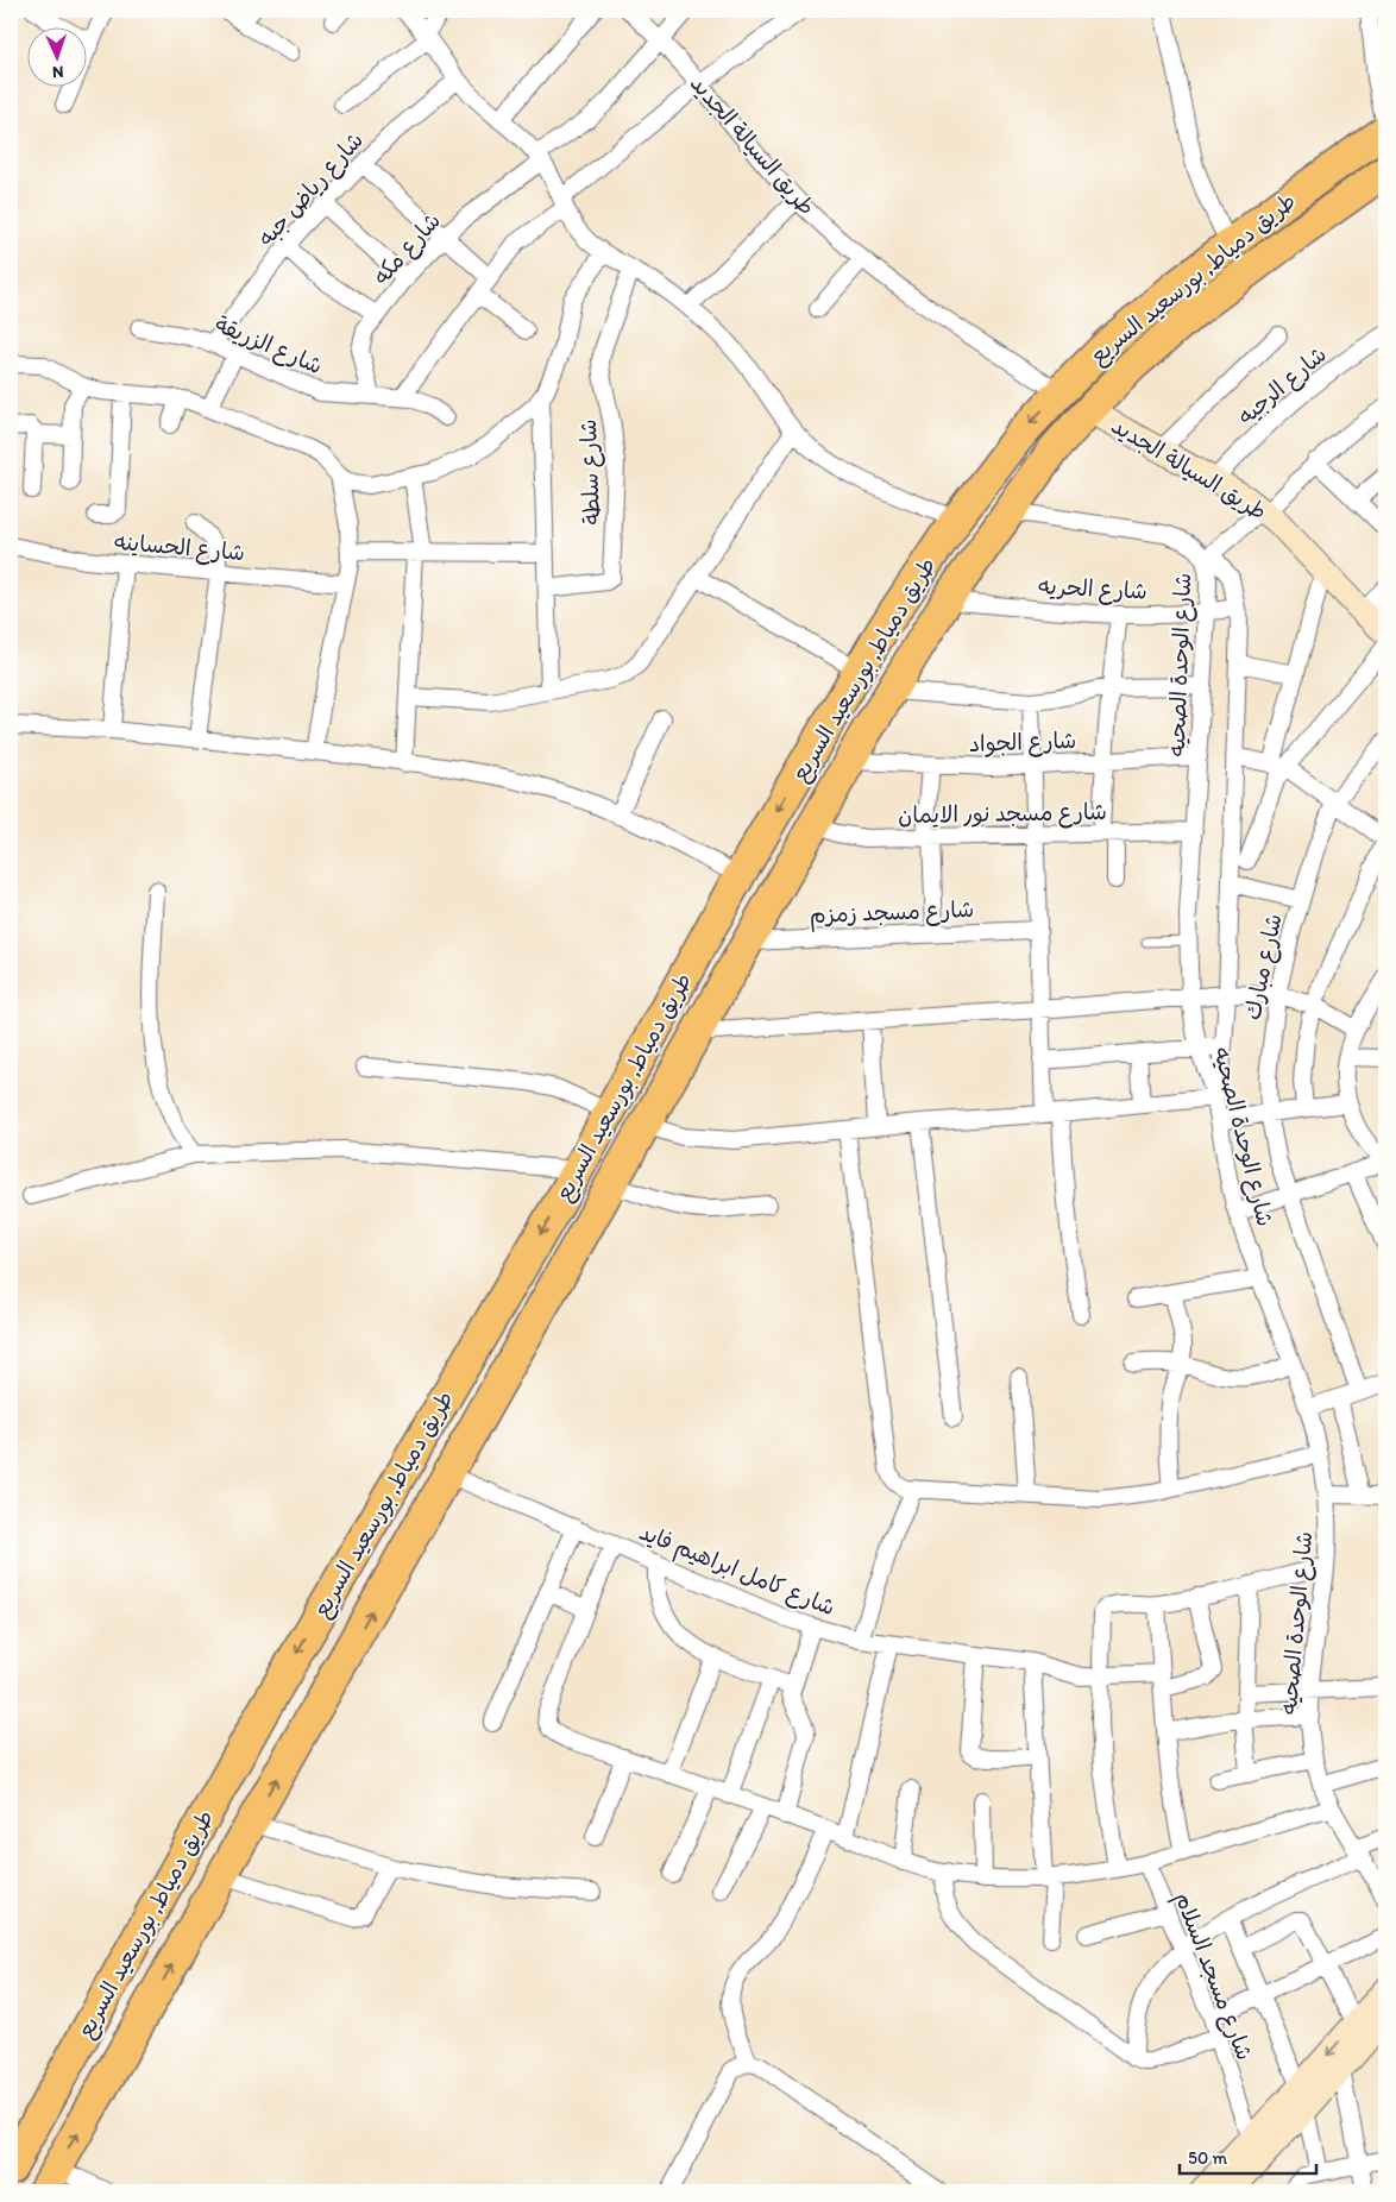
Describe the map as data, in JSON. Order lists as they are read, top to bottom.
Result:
{
  "streets": {
    "highway": ["طريق دمياط, بورسعيد السريع"],
    "main road": ["طريق السيالة الجديد"],
    "street": [
      "شارع رياض جبه",
      "شارع مكه",
      "شارع الزريقة",
      "شارع الرجيه",
      "شارع سلطة",
      "شارع الحساينه",
      "شارع الحريه",
      "شارع الوحدة الصحيه",
      "شارع الجواد",
      "شارع مسجد نور الايمان",
      "شارع مسجد زمزم",
      "شارع مبارك",
      "شارع كامل ابراهيم فايد",
      "شارع مسجد السلام"
    ]
  },
  "crossings": [
    ["طريق السيالة الجديد", "شارع مكه"],
    ["طريق السيالة الجديد", "طريق دمياط, بورسعيد السريع"],
    ["طريق السيالة الجديد", "شارع الرجيه"],
    ["شارع رياض جبه", "شارع الزريقة"],
    ["شارع مكه", "شارع الزريقة"],
    ["طريق دمياط, بورسعيد السريع", "شارع الحريه"],
    ["طريق دمياط, بورسعيد السريع", "شارع الوحدة الصحيه"],
    ["طريق دمياط, بورسعيد السريع", "شارع الجواد"],
    ["طريق دمياط, بورسعيد السريع", "شارع مسجد نور الايمان"],
    ["طريق دمياط, بورسعيد السريع", "شارع مسجد زمزم"],
    ["طريق دمياط, بورسعيد السريع", "شارع كامل ابراهيم فايد"],
    ["شارع الحريه", "شارع الوحدة الصحيه"],
    ["شارع الوحدة الصحيه", "شارع الجواد"],
    ["شارع الوحدة الصحيه", "شارع مسجد نور الايمان"]
  ],
  "scale_bar": "50 m",
  "north": "bottom"
}
